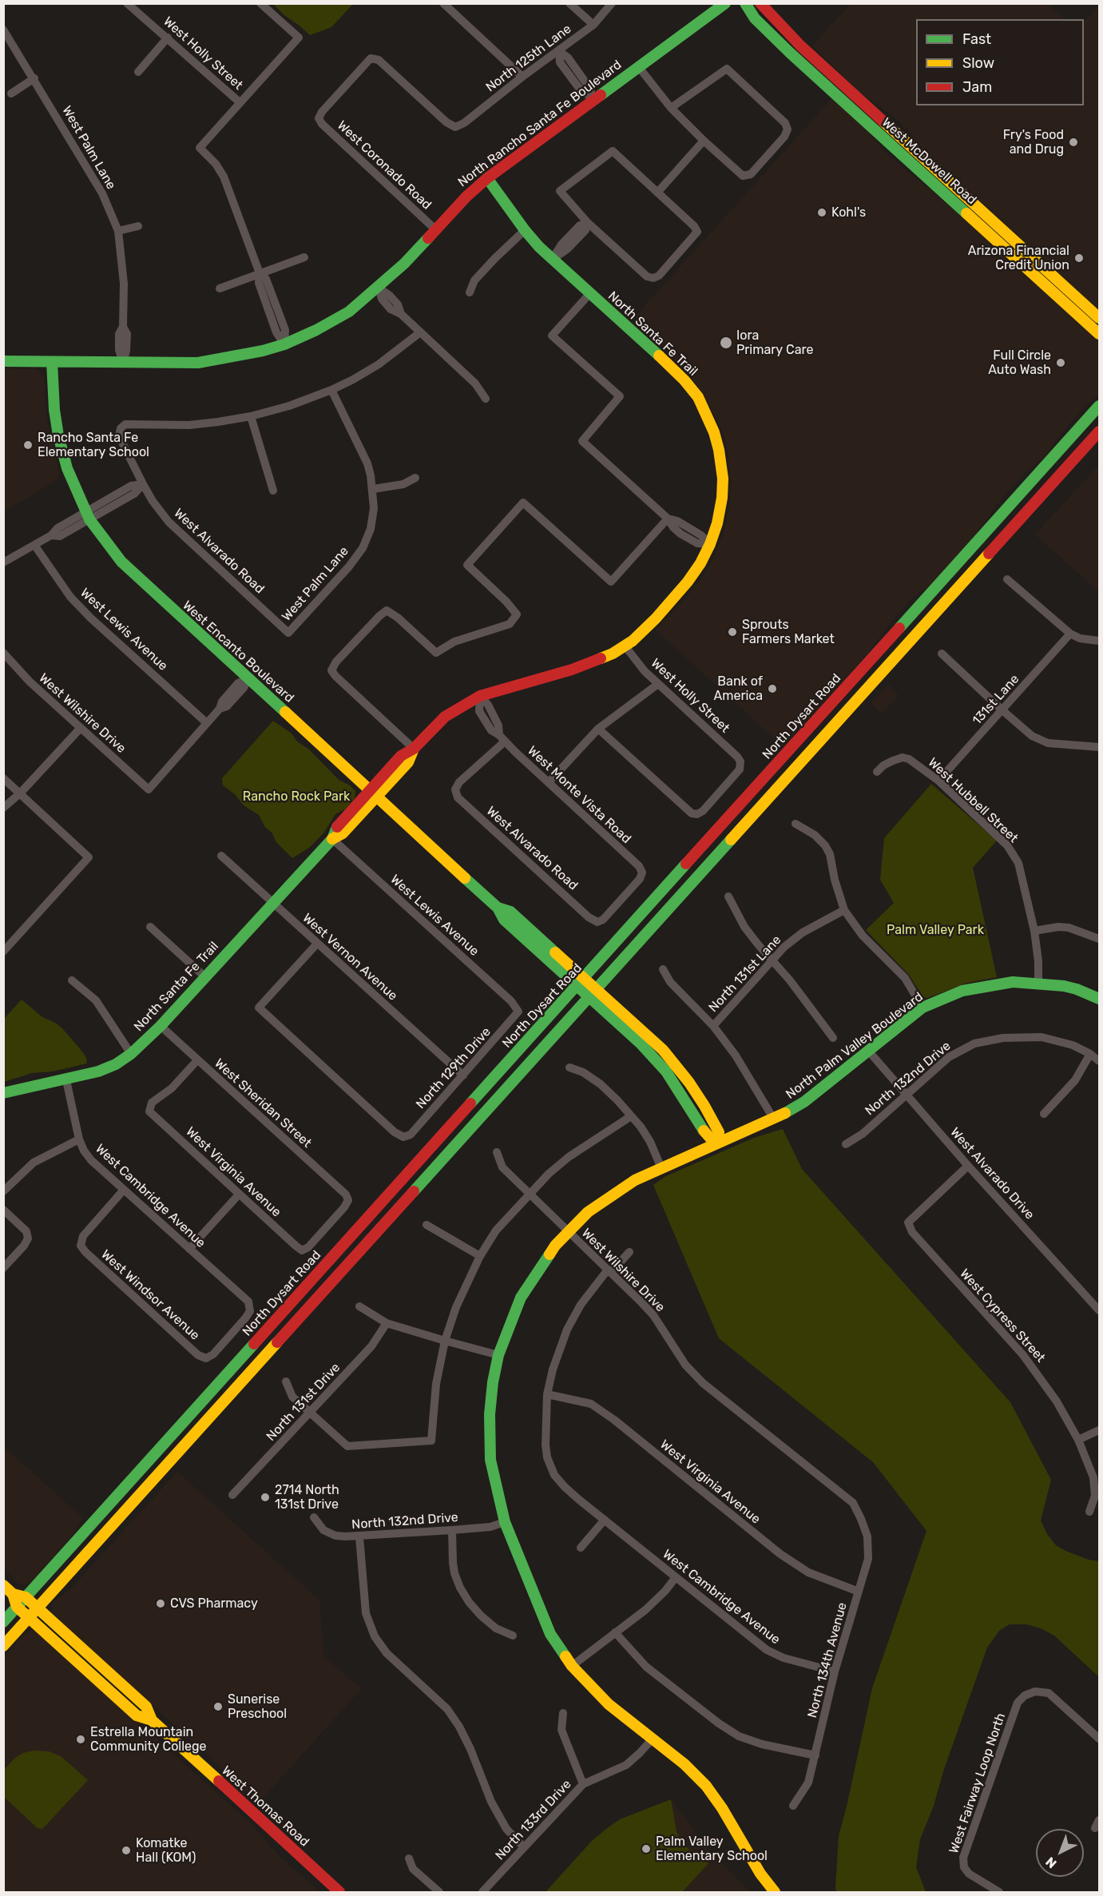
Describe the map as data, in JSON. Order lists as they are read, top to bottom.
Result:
{
  "streets": {
    "main road": [
      "North Rancho Santa Fe Boulevard",
      "West McDowell Road",
      "North Santa Fe Trail",
      "West Encanto Boulevard",
      "North Dysart Road",
      "North Palm Valley Boulevard",
      "West Thomas Road"
    ],
    "street": [
      "West Holly Street",
      "North 125th Lane",
      "West Palm Lane",
      "West Coronado Road",
      "West Alvarado Road",
      "West Lewis Avenue",
      "131st Lane",
      "West Wilshire Drive",
      "West Monte Vista Road",
      "West Hubbell Street",
      "West Vernon Avenue",
      "North 131st Lane",
      "North 129th Drive",
      "North 132nd Drive",
      "West Sheridan Street",
      "West Virginia Avenue",
      "West Alvarado Drive",
      "West Cambridge Avenue",
      "West Windsor Avenue",
      "West Cypress Street",
      "North 131st Drive",
      "North 134th Avenue",
      "West Fairway Loop North",
      "North 133rd Drive"
    ]
  },
  "crossings": [
    ["West Holly Street", "North Santa Fe Trail"],
    ["North 125th Lane", "West Coronado Road"],
    ["North Rancho Santa Fe Boulevard", "West Palm Lane"],
    ["North Rancho Santa Fe Boulevard", "West Coronado Road"],
    ["North Rancho Santa Fe Boulevard", "North Santa Fe Trail"],
    ["North Rancho Santa Fe Boulevard", "West Encanto Boulevard"],
    ["West Palm Lane", "West Alvarado Road"],
    ["North Santa Fe Trail", "West Lewis Avenue"],
    ["North Santa Fe Trail", "West Encanto Boulevard"],
    ["North Santa Fe Trail", "West Monte Vista Road"],
    ["North Santa Fe Trail", "West Vernon Avenue"],
    ["North Santa Fe Trail", "West Sheridan Street"],
    ["North Santa Fe Trail", "West Cambridge Avenue"],
    ["West Alvarado Road", "West Monte Vista Road"],
    ["West Lewis Avenue", "West Wilshire Drive"],
    ["West Lewis Avenue", "North 129th Drive"],
    ["West Encanto Boulevard", "North Dysart Road"],
    ["West Encanto Boulevard", "North Palm Valley Boulevard"],
    ["131st Lane", "West Hubbell Street"],
    ["West Wilshire Drive", "North Palm Valley Boulevard"],
    ["West Wilshire Drive", "North 134th Avenue"],
    ["North Dysart Road", "West Thomas Road"],
    ["West Hubbell Street", "North Palm Valley Boulevard"],
    ["West Vernon Avenue", "North 129th Drive"],
    ["North Palm Valley Boulevard", "North 132nd Drive"],
    ["North Palm Valley Boulevard", "West Alvarado Drive"],
    ["North Palm Valley Boulevard", "North 133rd Drive"],
    ["North 132nd Drive", "West Alvarado Drive"],
    ["West Sheridan Street", "West Virginia Avenue"],
    ["West Virginia Avenue", "West Cambridge Avenue"],
    ["West Virginia Avenue", "North 134th Avenue"],
    ["West Alvarado Drive", "West Cypress Street"],
    ["West Cambridge Avenue", "West Windsor Avenue"],
    ["West Cambridge Avenue", "North 134th Avenue"]
  ],
  "parks": ["Rancho Rock Park", "Palm Valley Park"],
  "places": [
    "Fry's Food and Drug",
    "Kohl's",
    "Arizona Financial Credit Union",
    "Iora Primary Care",
    "Full Circle Auto Wash",
    "Rancho Santa Fe Elementary School",
    "Sprouts Farmers Market",
    "Bank of America",
    "2714 North 131st Drive",
    "CVS Pharmacy",
    "Sunerise Preschool",
    "Estrella Mountain Community College",
    "Palm Valley Elementary School",
    "Komatke Hall (KOM)"
  ],
  "legend": ["Fast", "Slow", "Jam"],
  "north": "bottom left"
}
